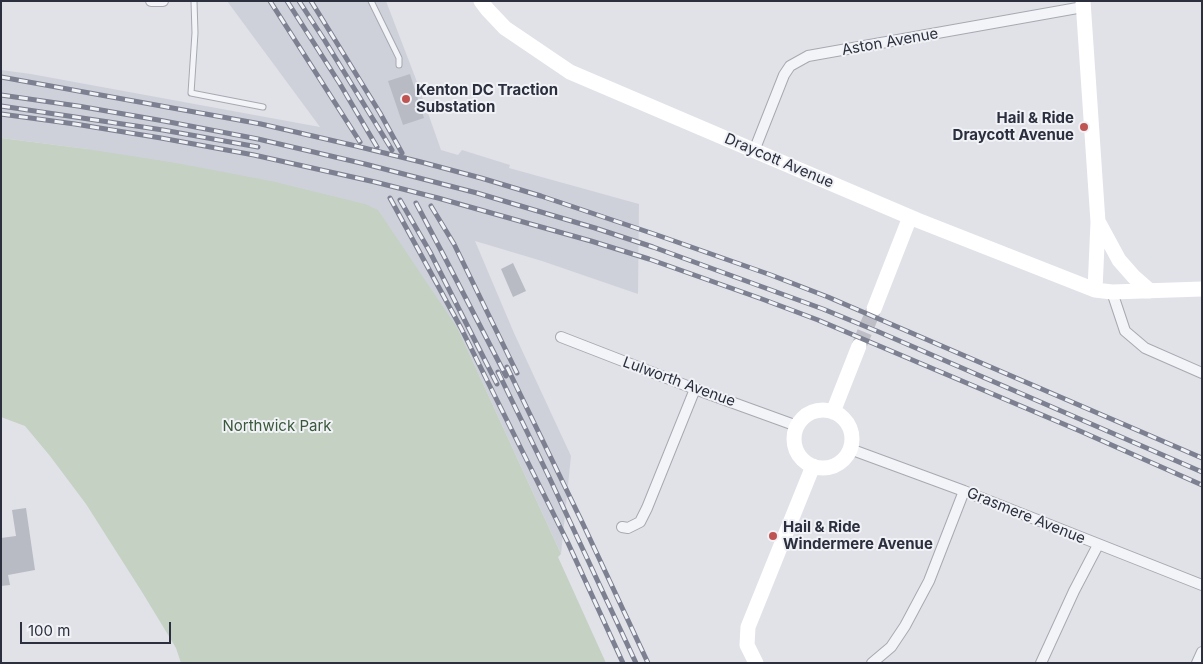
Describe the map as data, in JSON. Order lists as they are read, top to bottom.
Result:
{
  "streets": {
    "street": [
      "Aston Avenue",
      "Draycott Avenue",
      "Lulworth Avenue",
      "Grasmere Avenue"
    ]
  },
  "crossings": [
    ["Aston Avenue", "Draycott Avenue"],
    ["Lulworth Avenue", "Grasmere Avenue"]
  ],
  "parks": ["Northwick Park"],
  "places": ["Kenton DC Traction Substation", "Hail & Ride Draycott Avenue", "Hail & Ride Windermere Avenue"],
  "scale_bar": "100 m"
}
